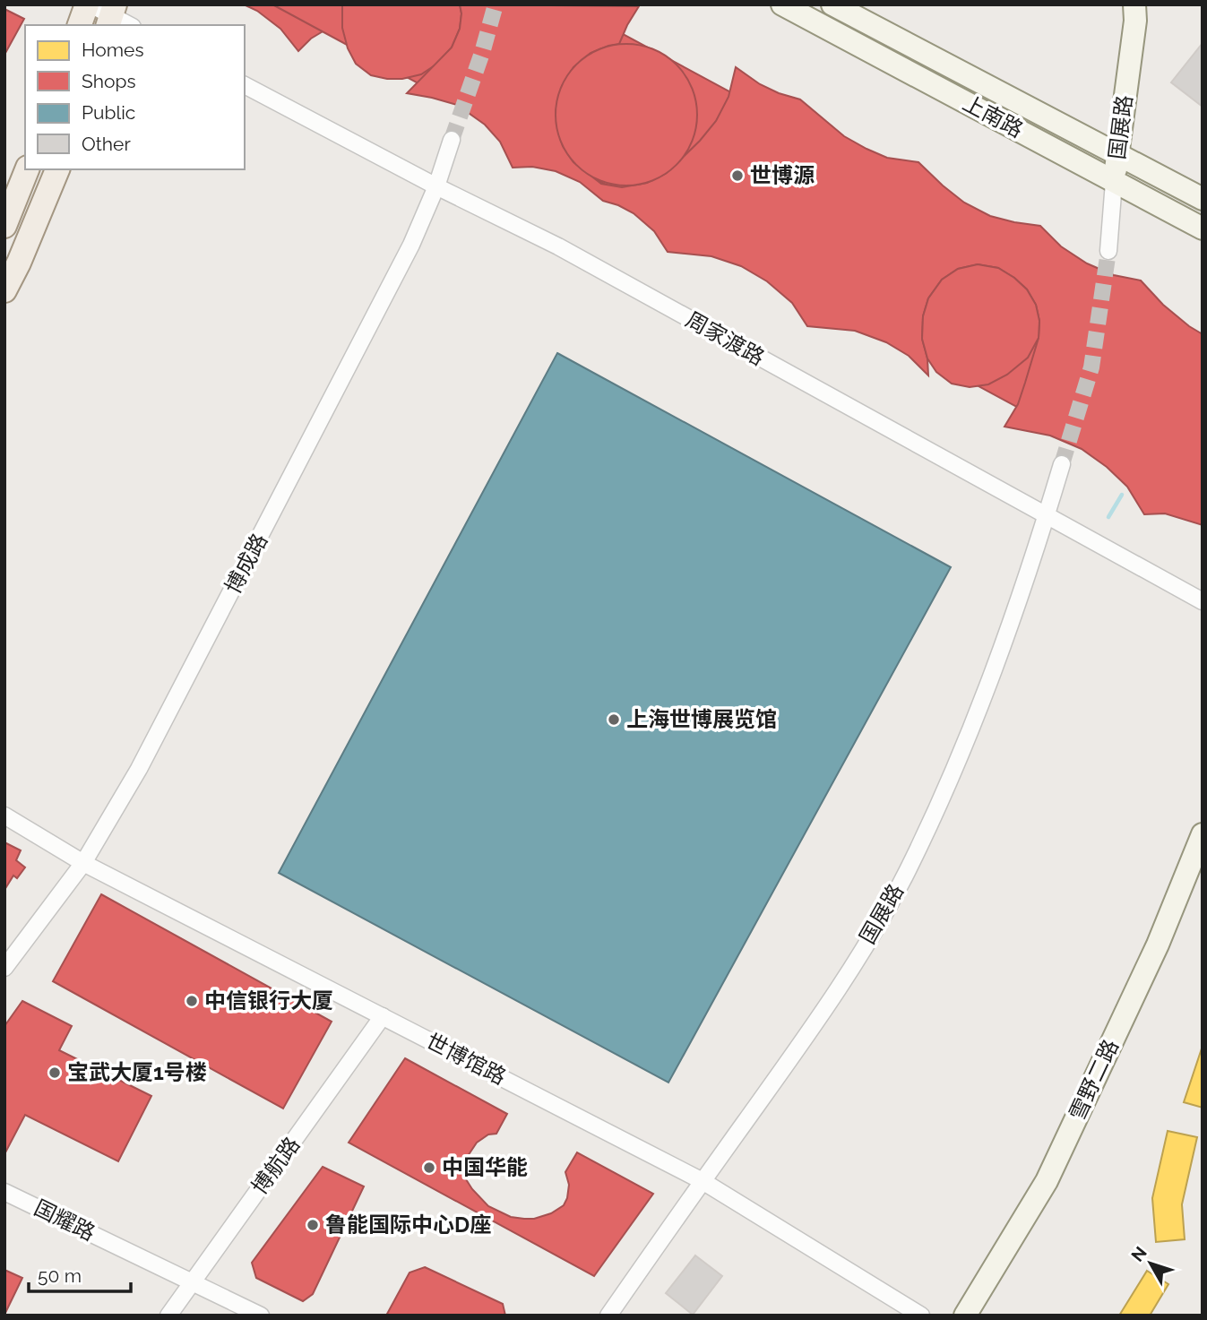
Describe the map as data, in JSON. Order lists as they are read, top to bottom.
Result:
{
  "streets": {
    "main road": ["上南路", "国展路", "雪野二路"],
    "street": [
      "周家渡路",
      "博成路",
      "世博馆路",
      "博航路",
      "国耀路"
    ]
  },
  "crossings": [
    ["上南路", "国展路"],
    ["国展路", "周家渡路"],
    ["国展路", "世博馆路"],
    ["周家渡路", "博成路"],
    ["博成路", "世博馆路"],
    ["世博馆路", "博航路"],
    ["博航路", "国耀路"]
  ],
  "places": [
    "世博源",
    "上海世博展览馆",
    "中信银行大厦",
    "宝武大厦1号楼",
    "中国华能",
    "鲁能国际中心D座"
  ],
  "legend": [
    "Homes",
    "Shops",
    "Public",
    "Other"
  ],
  "scale_bar": "50 m",
  "north": "top left"
}
